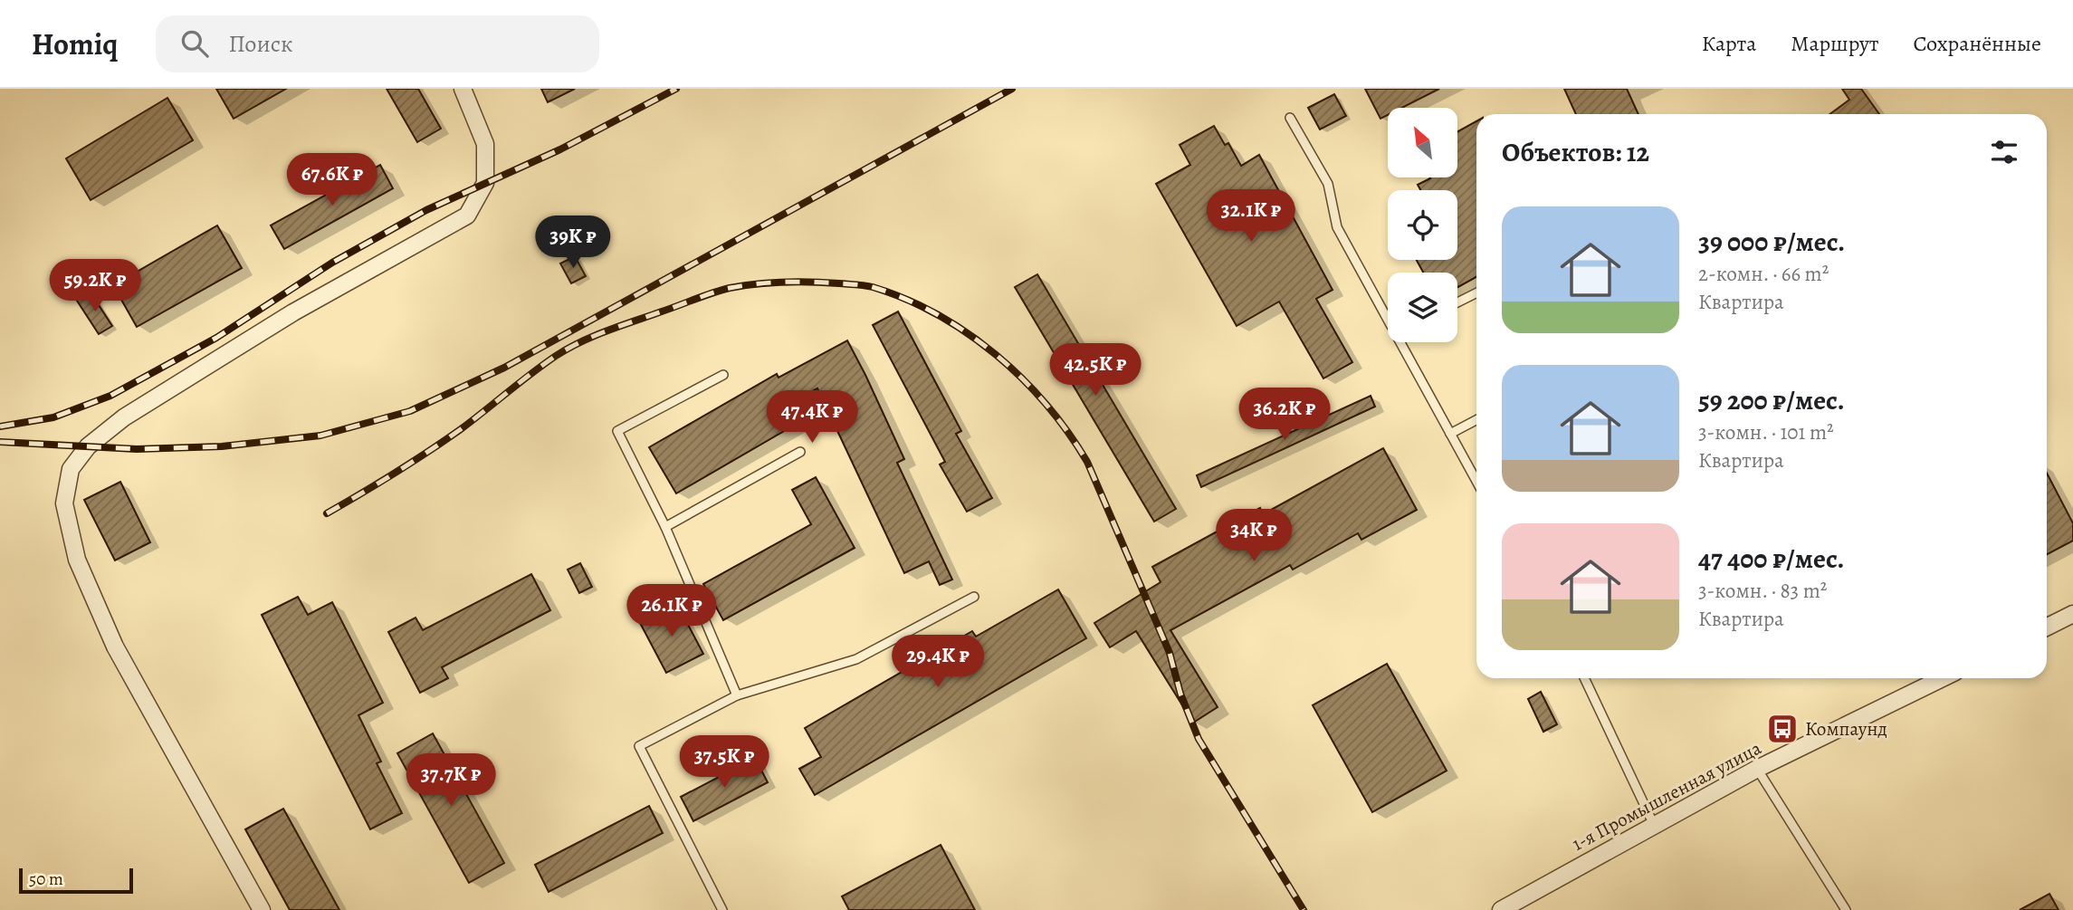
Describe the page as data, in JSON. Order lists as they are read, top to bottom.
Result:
{
  "streets": {
    "street": ["1-я Промышленная улица"]
  },
  "places": {
    "bus stop": ["Компаунд"]
  },
  "scale_bar": "50 m",
  "north": "top left",
  "page": {
    "header": "Homiq",
    "search": "Поиск",
    "nav": ["Карта", "Маршрут", "Сохранённые"],
    "heading": "Объектов: 12",
    "price": [
      "67.6K ₽",
      "32.1K ₽",
      "39K ₽",
      "59.2K ₽",
      "42.5K ₽",
      "36.2K ₽",
      "47.4K ₽",
      "34K ₽",
      "26.1K ₽",
      "29.4K ₽",
      "37.5K ₽",
      "37.7K ₽"
    ],
    "list": [
      {
        "name": "39 000 ₽/мес.",
        "note": "2-комн. · 66 m² · Квартира"
      },
      {
        "name": "59 200 ₽/мес.",
        "note": "3-комн. · 101 m² · Квартира"
      },
      {
        "name": "47 400 ₽/мес.",
        "note": "3-комн. · 83 m² · Квартира"
      }
    ],
    "scale": "50 m"
  }
}
